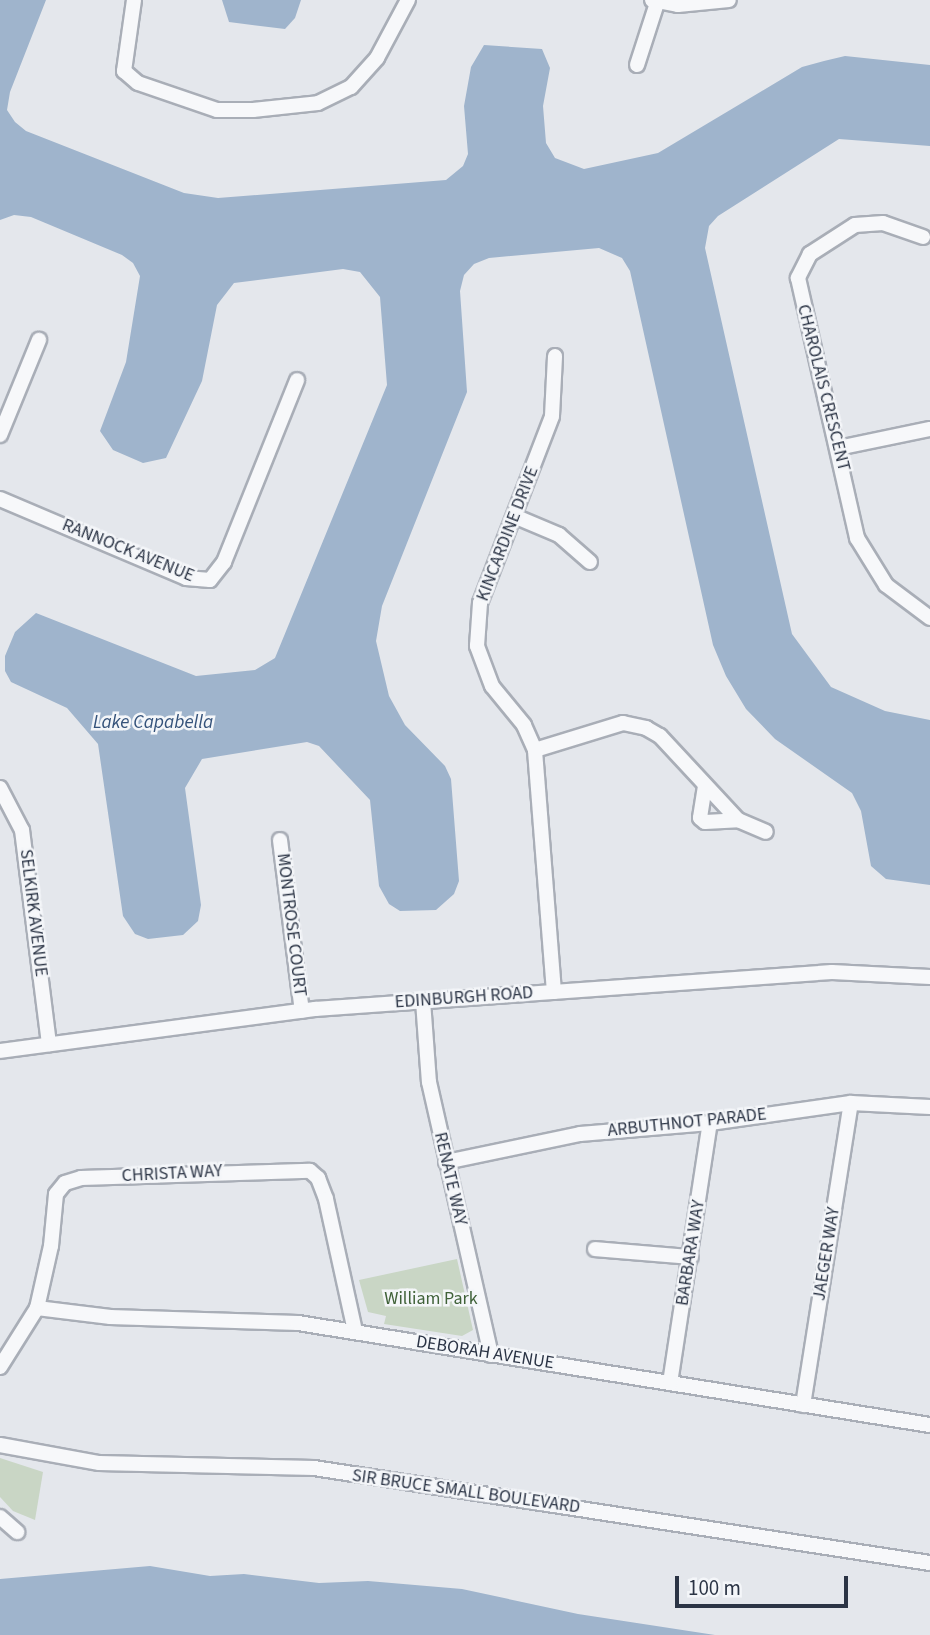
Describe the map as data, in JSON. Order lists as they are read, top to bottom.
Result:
{
  "streets": {
    "street": [
      "CHAROLAIS CRESCENT",
      "KINCARDINE DRIVE",
      "RANNOCK AVENUE",
      "SELKIRK AVENUE",
      "MONTROSE COURT",
      "EDINBURGH ROAD",
      "ARBUTHNOT PARADE",
      "CHRISTA WAY",
      "RENATE WAY",
      "BARBARA WAY",
      "JAEGER WAY",
      "DEBORAH AVENUE",
      "SIR BRUCE SMALL BOULEVARD"
    ]
  },
  "crossings": [
    ["KINCARDINE DRIVE", "EDINBURGH ROAD"],
    ["SELKIRK AVENUE", "EDINBURGH ROAD"],
    ["MONTROSE COURT", "EDINBURGH ROAD"],
    ["EDINBURGH ROAD", "RENATE WAY"],
    ["ARBUTHNOT PARADE", "RENATE WAY"],
    ["ARBUTHNOT PARADE", "BARBARA WAY"],
    ["ARBUTHNOT PARADE", "JAEGER WAY"],
    ["CHRISTA WAY", "DEBORAH AVENUE"],
    ["RENATE WAY", "DEBORAH AVENUE"],
    ["BARBARA WAY", "DEBORAH AVENUE"],
    ["JAEGER WAY", "DEBORAH AVENUE"]
  ],
  "water": ["Lake Capabella"],
  "parks": ["William Park"],
  "scale_bar": "100 m"
}
